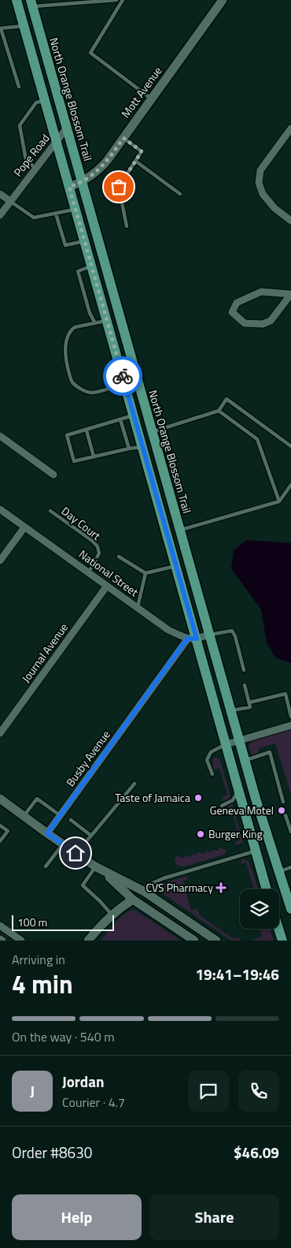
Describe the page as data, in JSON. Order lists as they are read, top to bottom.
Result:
{
  "streets": {
    "main road": ["Mott Avenue", "North Orange Blossom Trail"],
    "street": [
      "Pope Road",
      "National Street",
      "Journal Avenue",
      "Busby Avenue"
    ],
    "lane": ["Day Court"]
  },
  "crossings": [
    ["Mott Avenue", "North Orange Blossom Trail"],
    ["North Orange Blossom Trail", "Pope Road"],
    ["Day Court", "National Street"],
    ["National Street", "Journal Avenue"],
    ["National Street", "Busby Avenue"]
  ],
  "places": {
    "other": ["Taste of Jamaica", "Geneva Motel", "Burger King"],
    "health": ["CVS Pharmacy"]
  },
  "scale_bar": "100 m",
  "page": {
    "scale": "100 m",
    "heading": ["4 min", "Arriving in", "19:41–19:46"],
    "panel": [
      "Jordan",
      "Courier · 4.7",
      "Order #8630",
      "$46.09"
    ],
    "bar": "On the way · 540 m",
    "round": "J",
    "buttons": ["Help", "Share"]
  }
}
